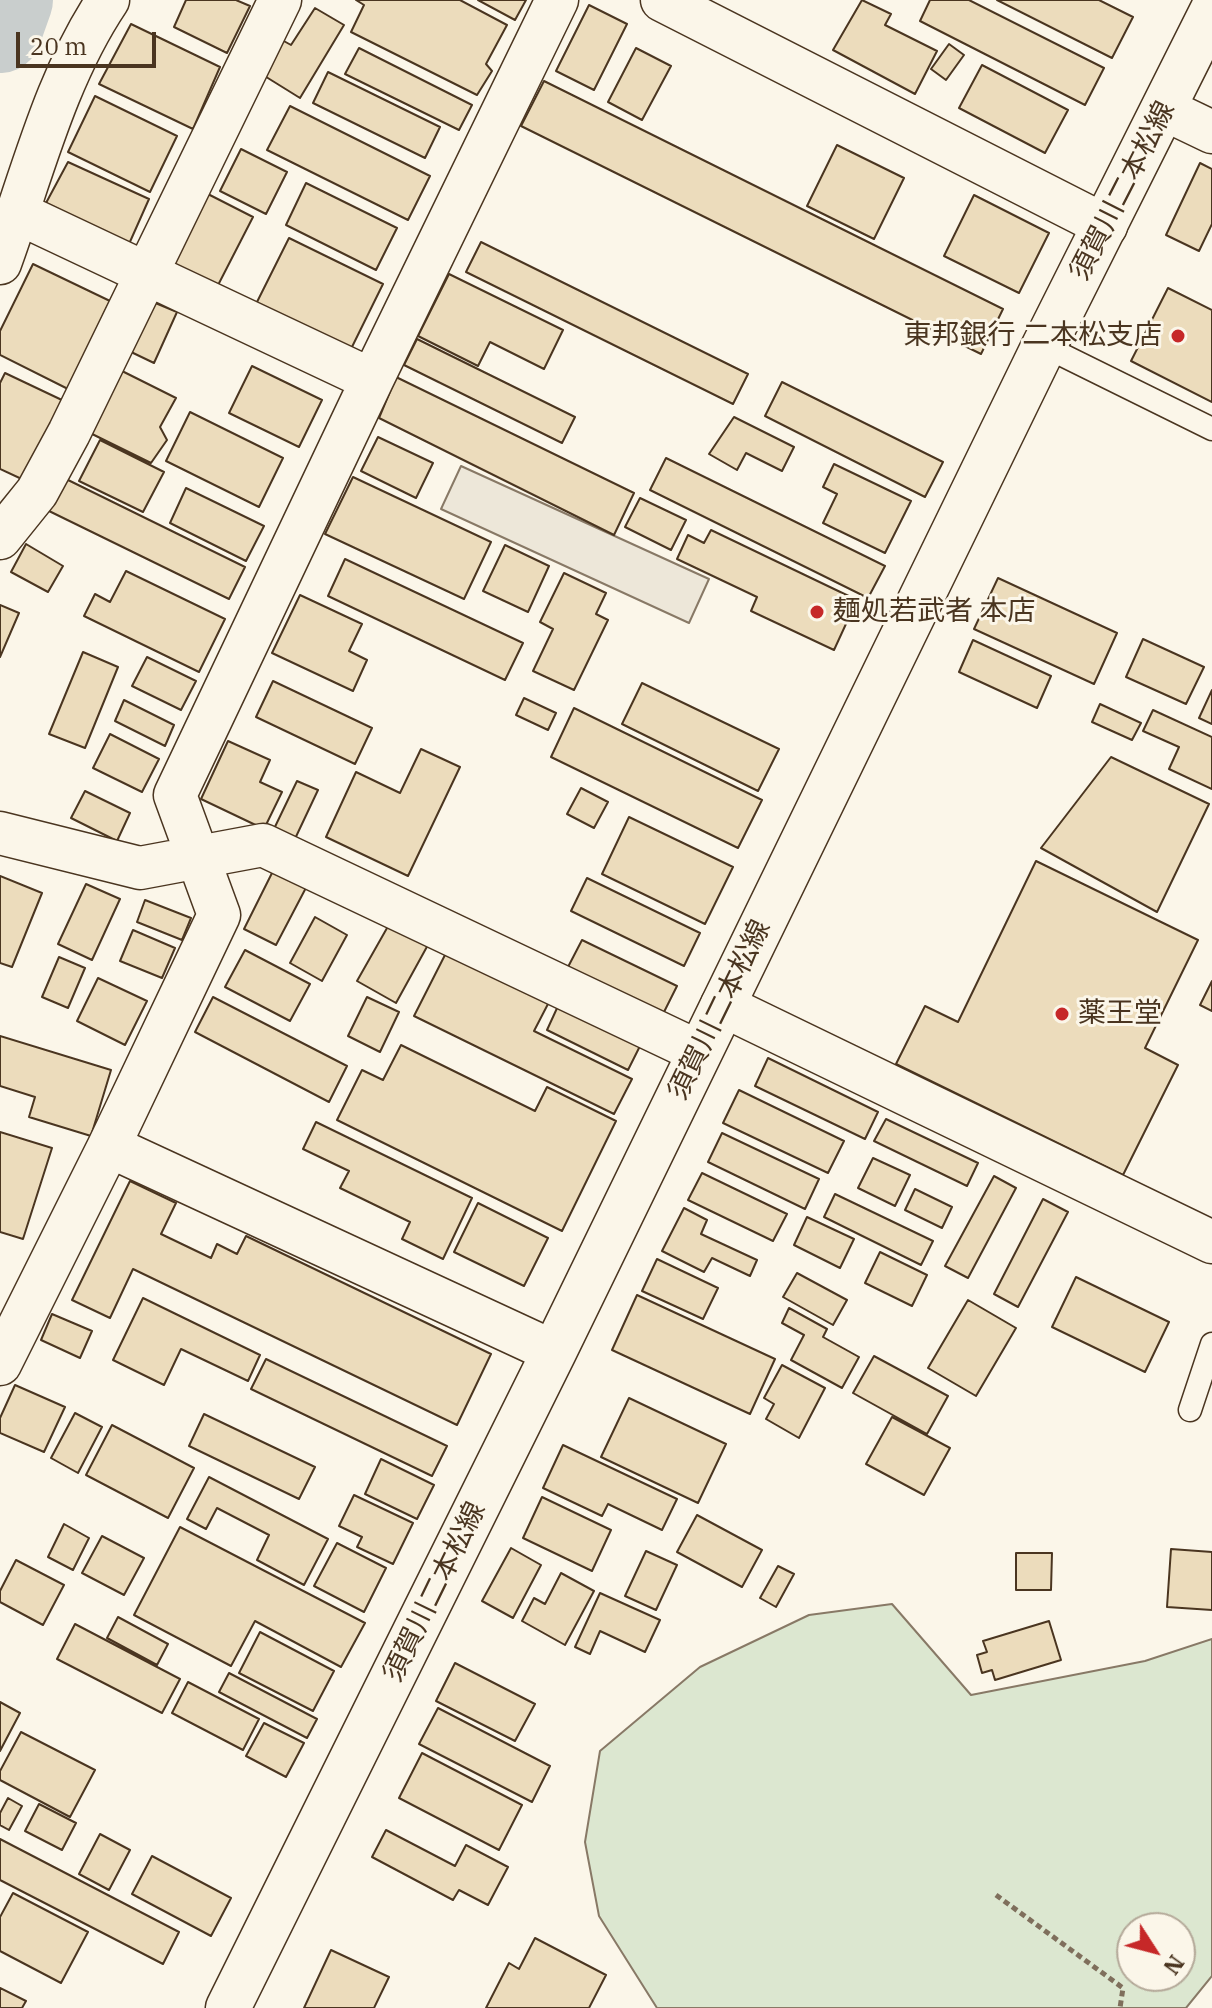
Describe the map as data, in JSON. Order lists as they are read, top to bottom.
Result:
{
  "streets": {
    "main road": ["須賀川二本松線"]
  },
  "places": ["東邦銀行 二本松支店", "麺処若武者 本店", "薬王堂"],
  "scale_bar": "20 m",
  "north": "bottom right"
}
